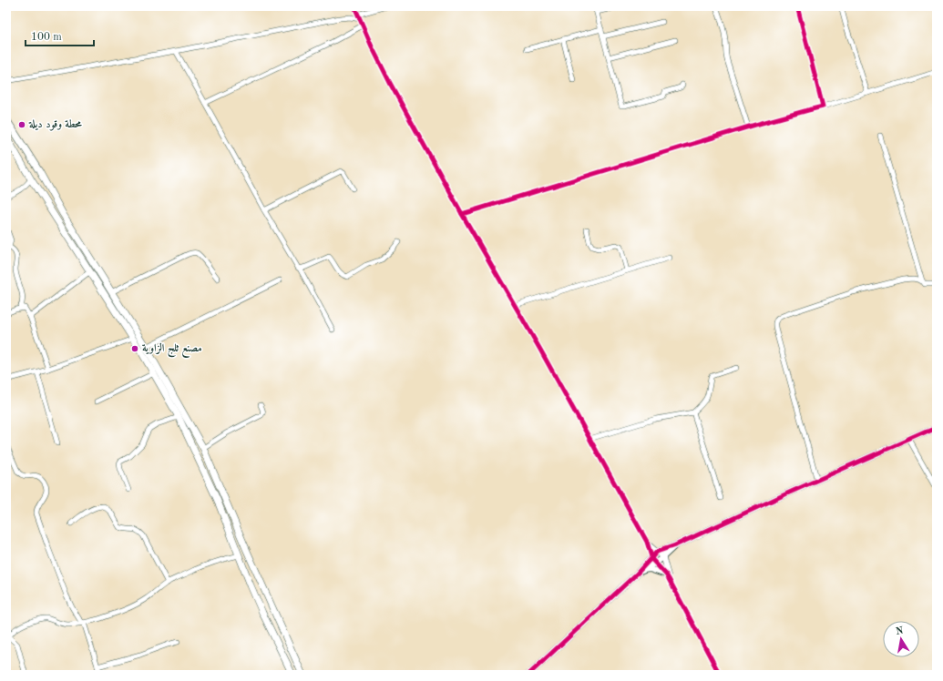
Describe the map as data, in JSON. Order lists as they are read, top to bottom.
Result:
{
  "places": ["محطة وقود ديلة", "مصنع ثلج الزاوية"],
  "scale_bar": "100 m",
  "north": "top"
}
